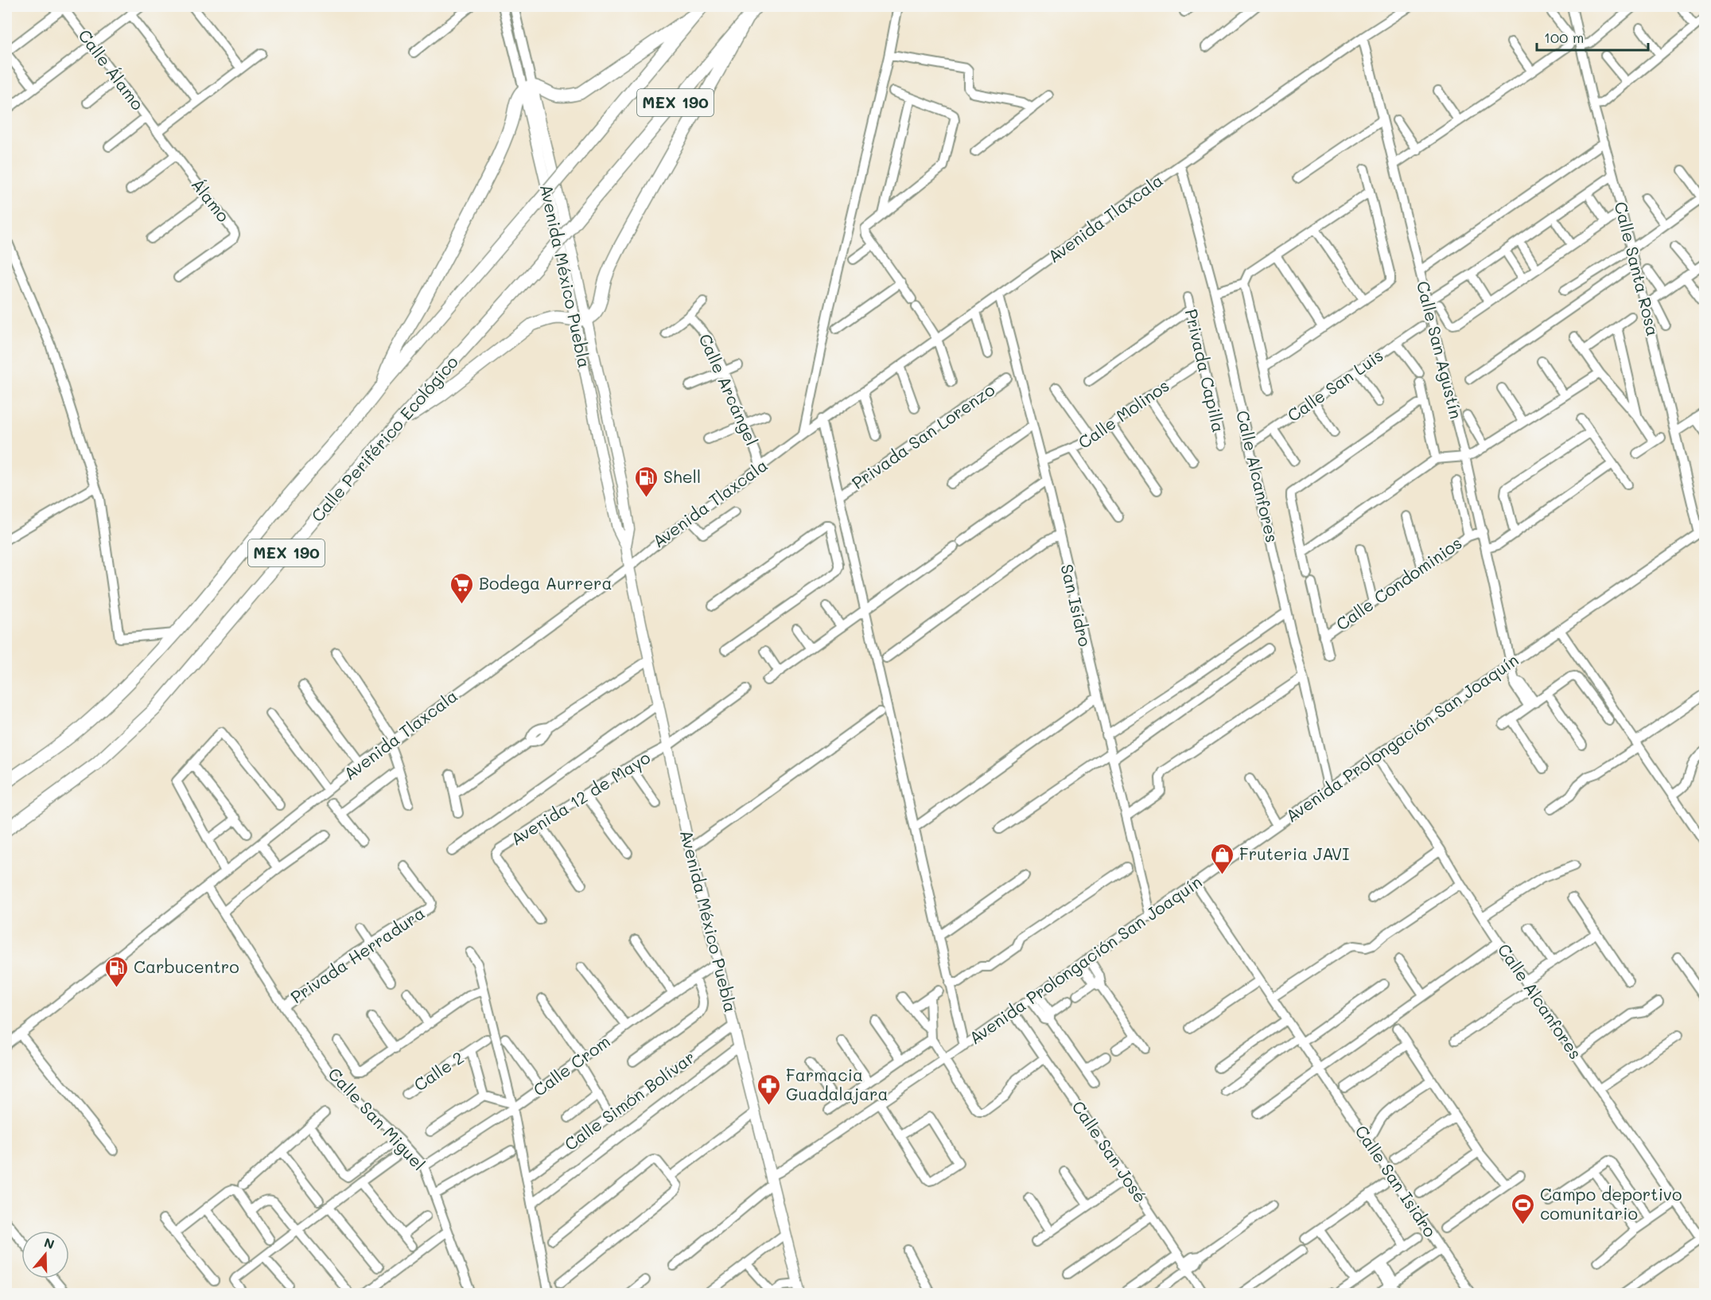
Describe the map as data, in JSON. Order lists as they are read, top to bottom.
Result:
{
  "streets": {
    "highway": ["MEX 190", "Calle Periférico Ecológico"],
    "main road": ["Avenida México Puebla"],
    "street": [
      "Calle Álamo",
      "Álamo",
      "Avenida Tlaxcala",
      "Calle Santa Rosa",
      "Calle San Agustín",
      "Privada Capilla",
      "Calle San Luis",
      "Calle Arcángel",
      "Calle Molinos",
      "Privada San Lorenzo",
      "Calle Alcanfores",
      "Calle Condominios",
      "San Isidro",
      "Avenida Prolongación San Joaquín",
      "Avenida 12 de Mayo",
      "Privada Herradura",
      "Calle Crom",
      "Calle 2",
      "Calle Simón Bolívar",
      "Calle San Miguel",
      "Calle San José",
      "Calle San Isidro"
    ]
  },
  "crossings": [
    ["Calle Álamo", "Álamo"],
    ["MEX 190", "Calle Periférico Ecológico"],
    ["Avenida Tlaxcala", "Avenida México Puebla"],
    ["Avenida Tlaxcala", "Calle San Agustín"],
    ["Avenida Tlaxcala", "Calle Arcángel"],
    ["Avenida Tlaxcala", "Calle Alcanfores"],
    ["Avenida Tlaxcala", "San Isidro"],
    ["Avenida Tlaxcala", "Calle San Miguel"],
    ["Calle Santa Rosa", "Avenida Prolongación San Joaquín"],
    ["Avenida México Puebla", "Avenida Prolongación San Joaquín"],
    ["Avenida México Puebla", "Avenida 12 de Mayo"],
    ["Avenida México Puebla", "Calle Crom"],
    ["Avenida México Puebla", "Calle Simón Bolívar"],
    ["Calle San Agustín", "Calle Condominios"],
    ["Calle San Agustín", "Avenida Prolongación San Joaquín"],
    ["Privada Capilla", "Calle Molinos"],
    ["Calle San Luis", "Calle Alcanfores"],
    ["Calle Molinos", "San Isidro"],
    ["Calle Alcanfores", "Avenida Prolongación San Joaquín"],
    ["San Isidro", "Avenida Prolongación San Joaquín"],
    ["Avenida Prolongación San Joaquín", "Calle San José"],
    ["Avenida Prolongación San Joaquín", "Calle San Isidro"],
    ["Privada Herradura", "Calle San Miguel"],
    ["Calle Crom", "Calle San Miguel"]
  ],
  "places": {
    "fuel station": ["Shell", "Carbucentro"],
    "supermarket": ["Bodega Aurrera"],
    "shop": ["Fruteria JAVI"],
    "pharmacy": ["Farmacia Guadalajara"],
    "sports": ["Campo deportivo comunitario"]
  },
  "scale_bar": "100 m",
  "north": "top"
}
